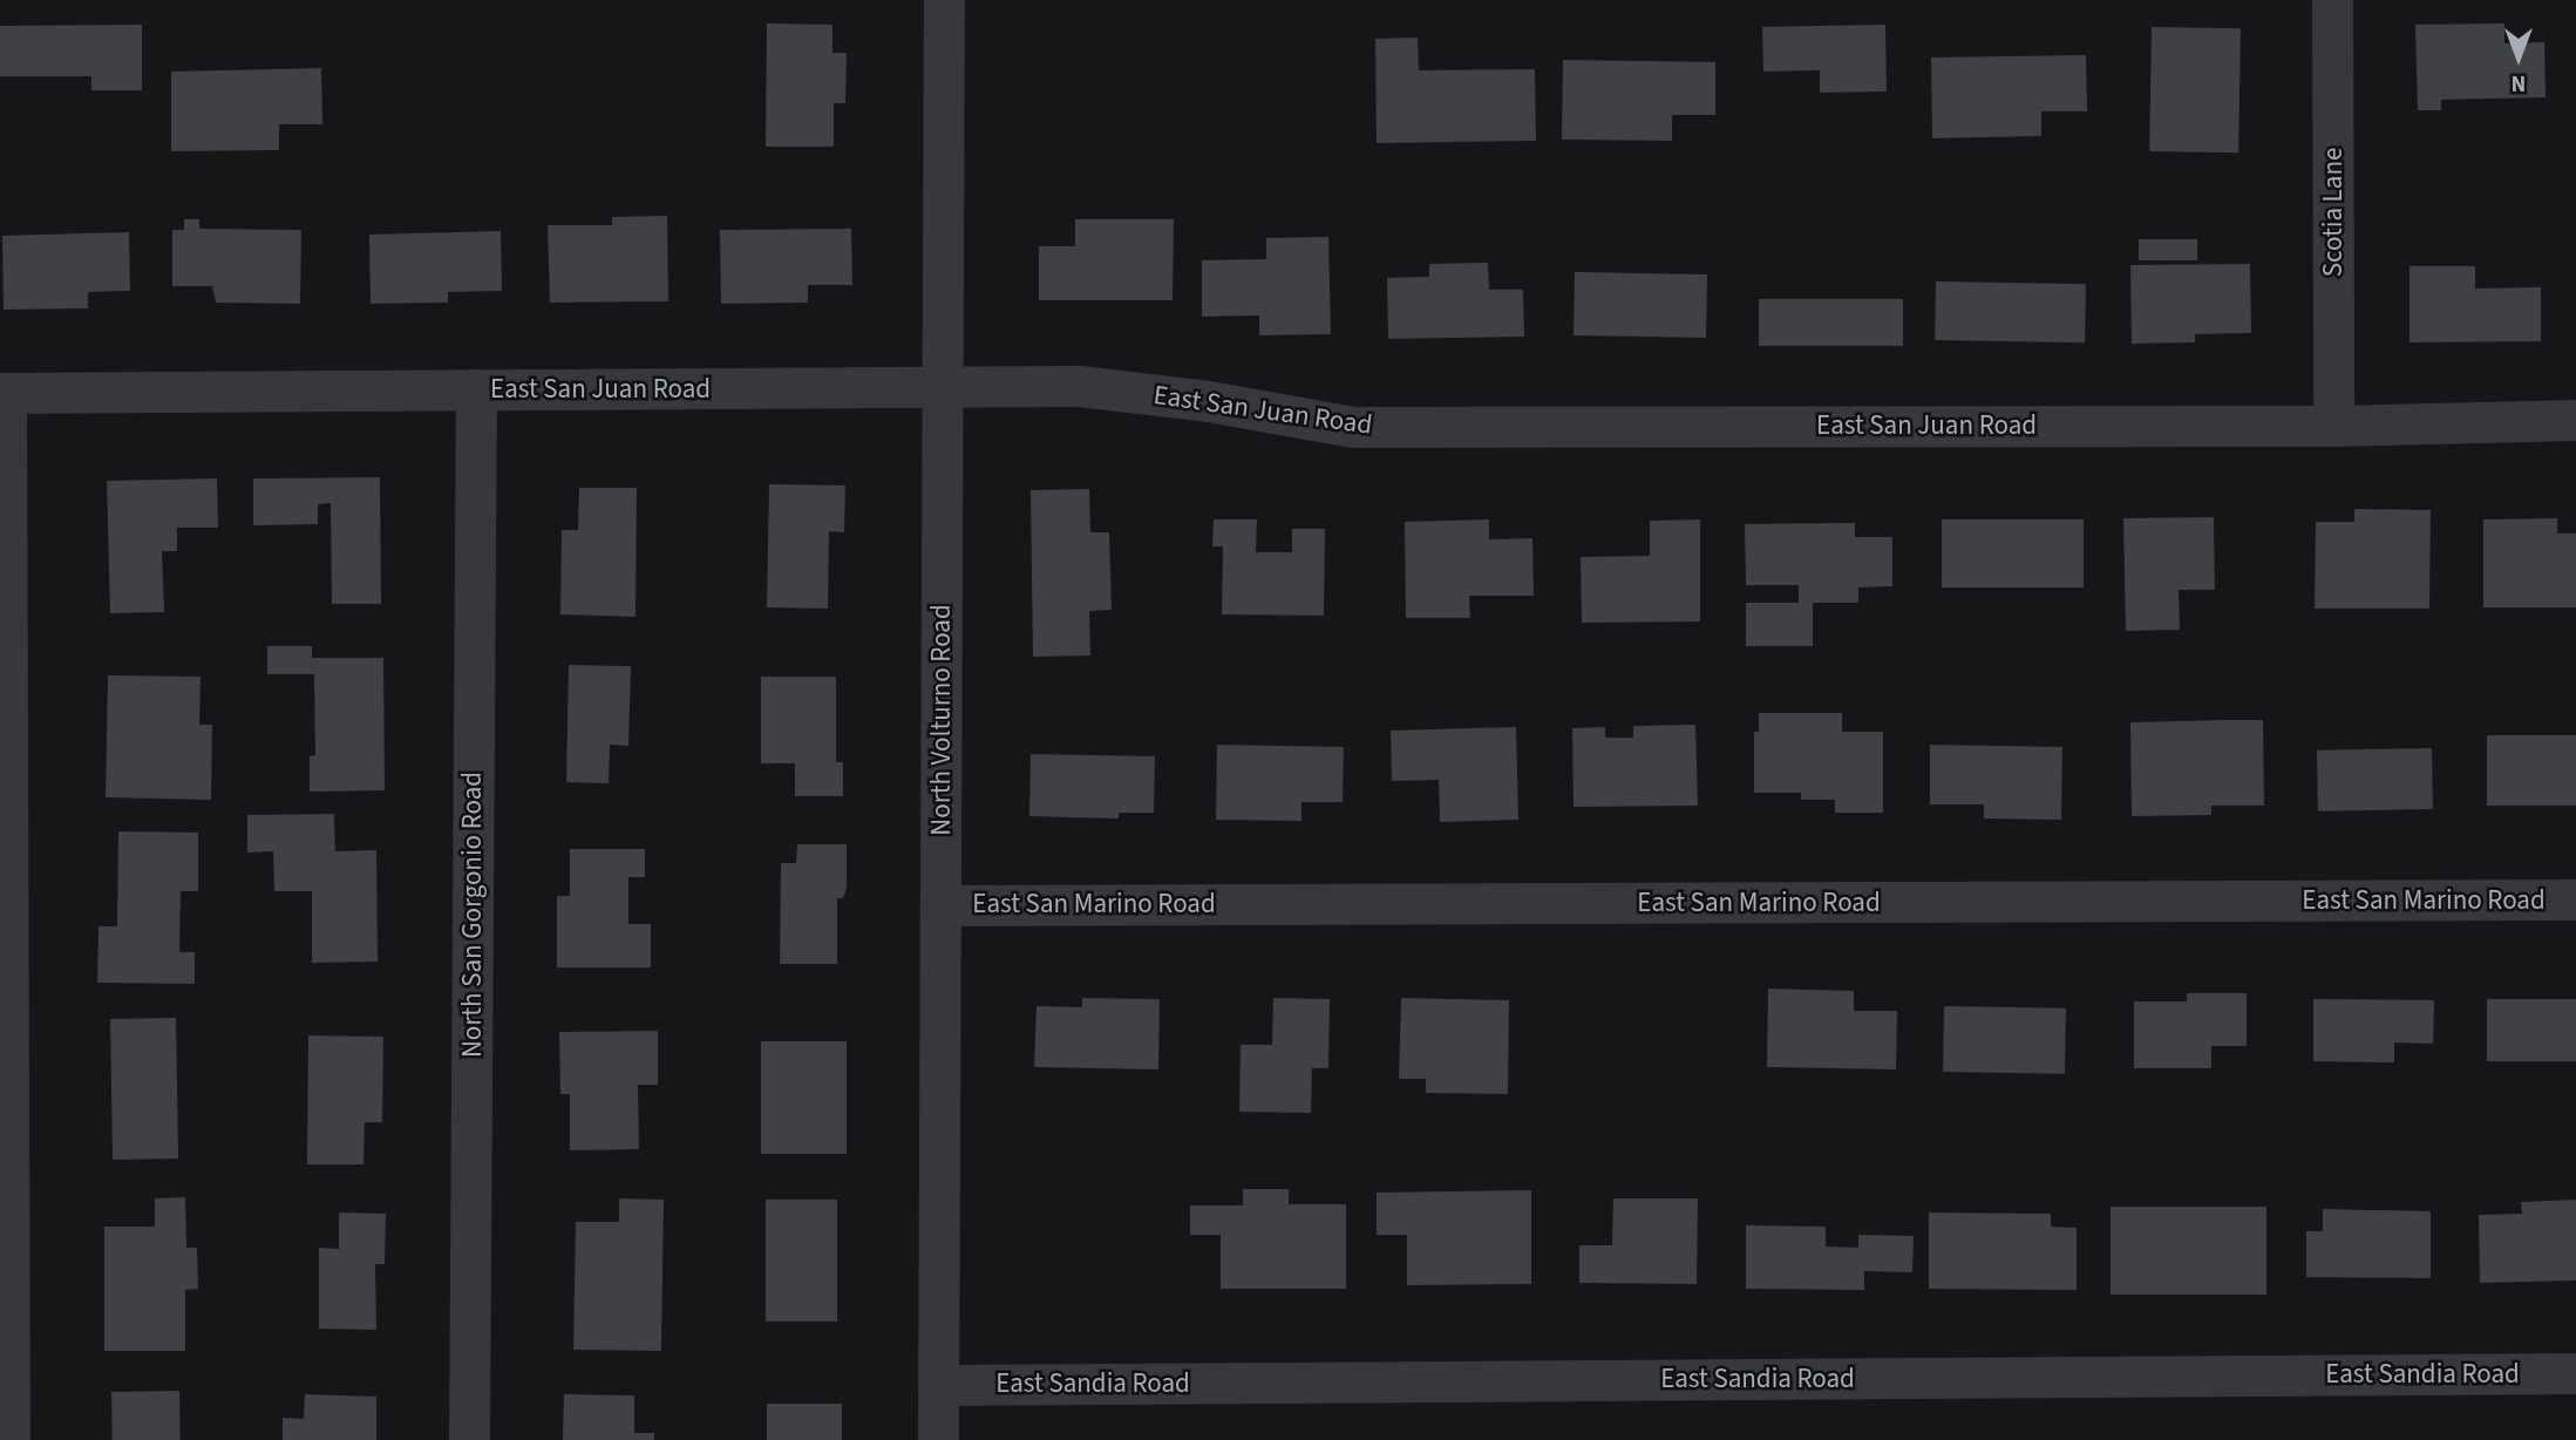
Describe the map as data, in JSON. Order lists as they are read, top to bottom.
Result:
{
  "streets": {
    "street": [
      "Scotia Lane",
      "East San Juan Road",
      "North Volturno Road",
      "East San Marino Road",
      "North San Gorgonio Road",
      "East Sandia Road"
    ]
  },
  "crossings": [
    ["Scotia Lane", "East San Juan Road"],
    ["East San Juan Road", "North Volturno Road"],
    ["East San Juan Road", "North San Gorgonio Road"],
    ["North Volturno Road", "East San Marino Road"],
    ["North Volturno Road", "East Sandia Road"]
  ],
  "north": "bottom"
}
